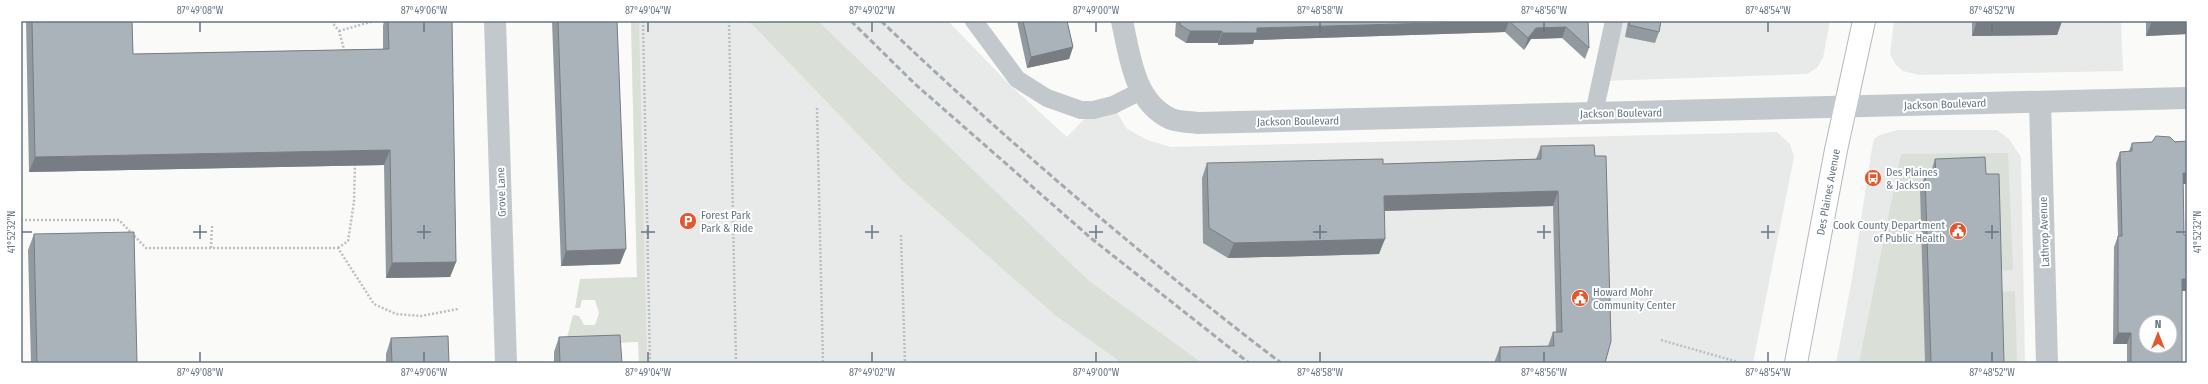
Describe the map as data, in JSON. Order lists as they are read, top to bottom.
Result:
{
  "streets": {
    "main road": ["Des Plaines Avenue"],
    "street": ["Jackson Boulevard", "Grove Lane", "Lathrop Avenue"]
  },
  "crossings": [
    ["Jackson Boulevard", "Des Plaines Avenue"],
    ["Jackson Boulevard", "Lathrop Avenue"]
  ],
  "places": {
    "bus stop": ["Des Plaines & Jackson"],
    "parking": ["Forest Park Park & Ride"],
    "public building": ["Cook County Department of Public Health", "Howard Mohr Community Center"]
  },
  "north": "top",
  "coordinates": [
    "87°49'08\"W",
    "87°49'06\"W",
    "87°49'04\"W",
    "87°49'02\"W",
    "87°49'00\"W",
    "87°48'58\"W",
    "87°48'56\"W",
    "87°48'54\"W",
    "87°48'52\"W",
    "41°52'32\"N"
  ]
}
